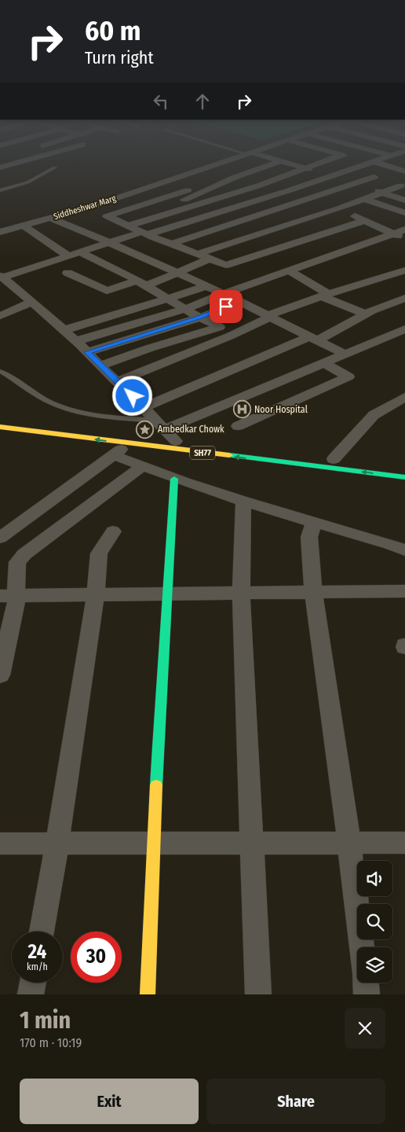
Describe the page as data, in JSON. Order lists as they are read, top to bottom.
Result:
{
  "streets": {
    "main road": ["SH77"],
    "street": ["Siddheshwar Marg"]
  },
  "places": {
    "hospital": ["Noor Hospital"],
    "place": ["Ambedkar Chowk"]
  },
  "page": {
    "turn": ["60 m", "Turn right"],
    "speed": "24 km/h",
    "limit": "30",
    "heading": ["1 min", "170 m · 10:19"],
    "buttons": ["Exit", "Share"]
  }
}
